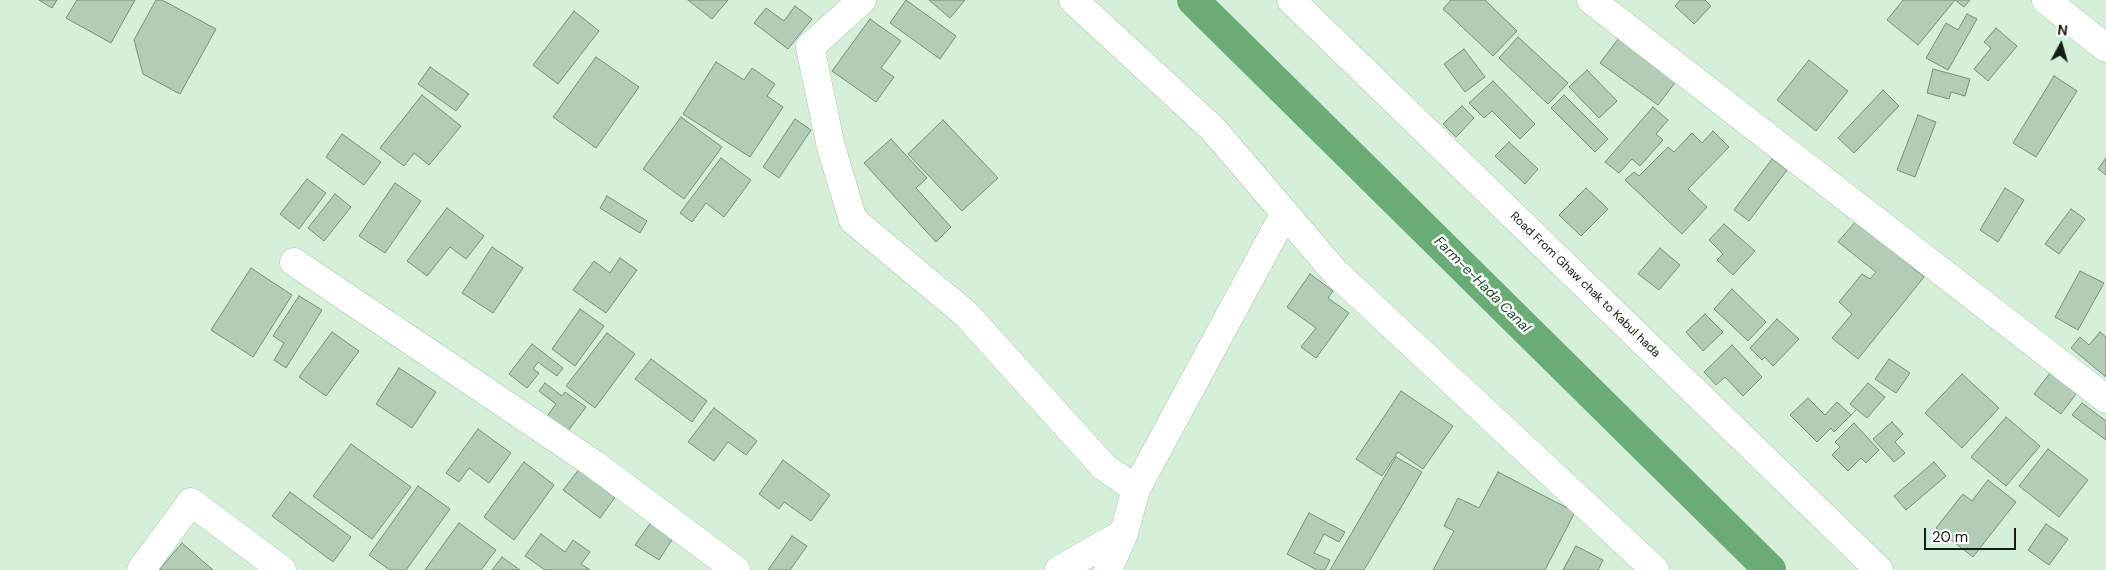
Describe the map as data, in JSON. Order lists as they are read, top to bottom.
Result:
{
  "streets": {
    "street": ["Road From Ghaw chak to Kabul hada"]
  },
  "water": ["Farm-e-Hada Canal"],
  "scale_bar": "20 m",
  "north": "top"
}
